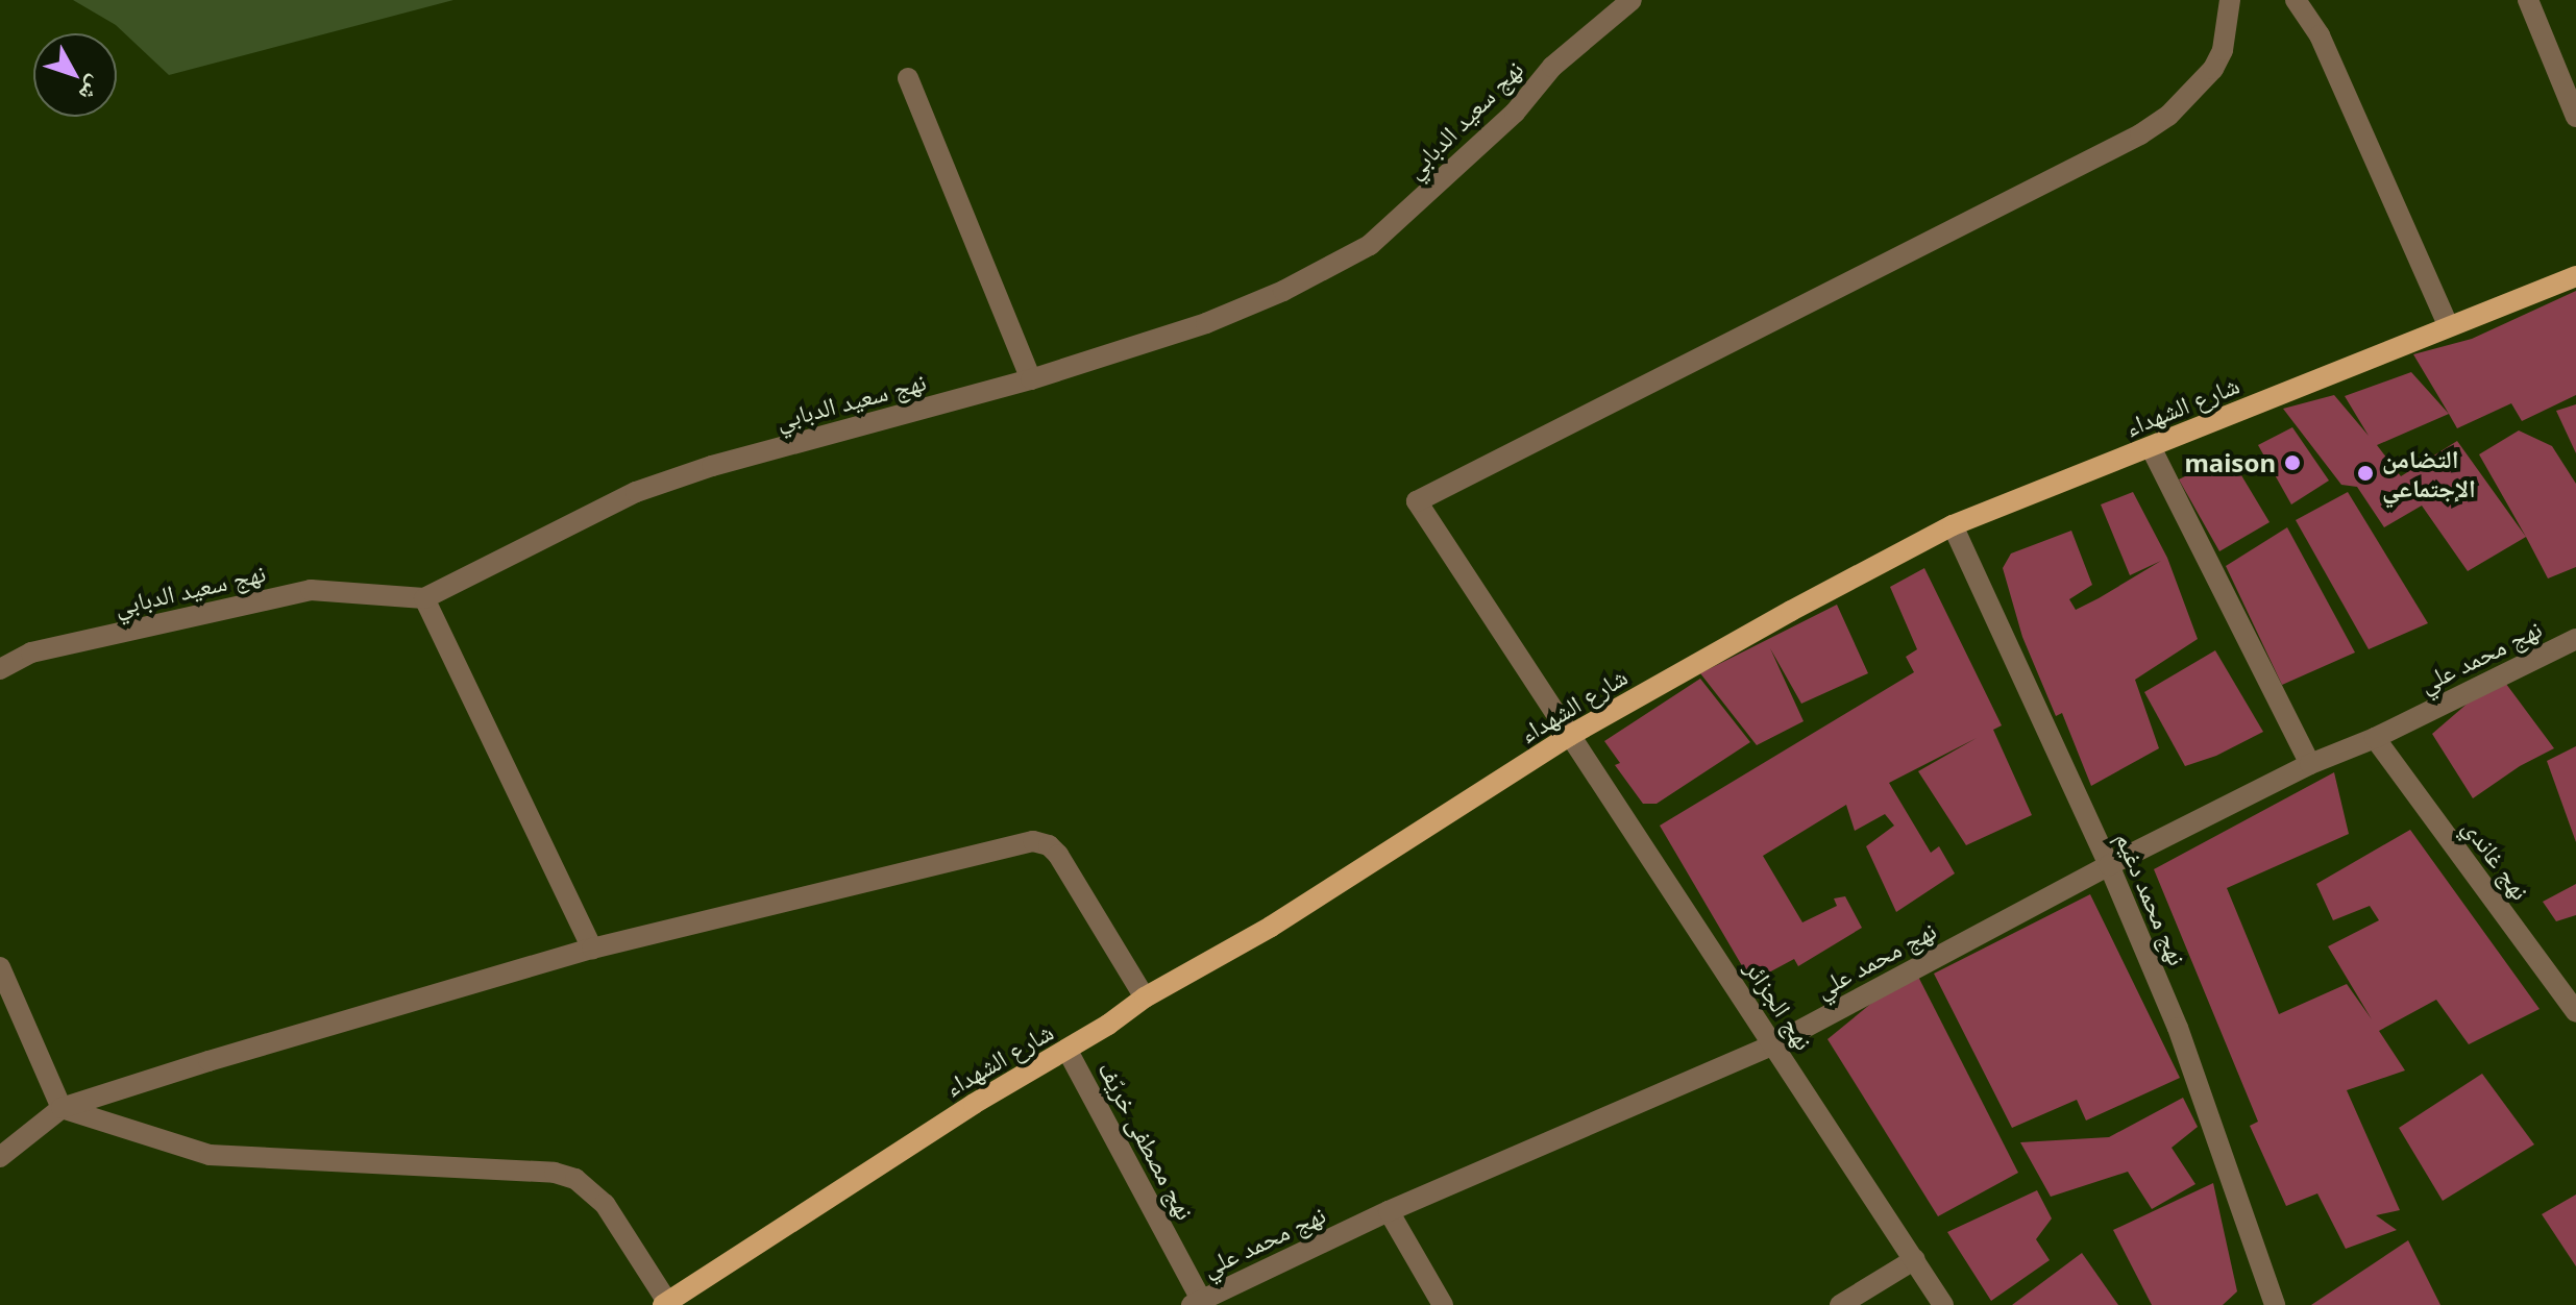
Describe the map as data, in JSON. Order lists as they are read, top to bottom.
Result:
{
  "streets": {
    "main road": ["شارع الشهداء"],
    "street": [
      "نهج سعيد الدبابي",
      "نهج محمد علي",
      "نهج غاندي",
      "نهج محمد دغيم",
      "نهج الجزائر",
      "نهج مصطفى خريّف"
    ]
  },
  "crossings": [
    ["شارع الشهداء", "نهج محمد دغيم"],
    ["شارع الشهداء", "نهج الجزائر"],
    ["شارع الشهداء", "نهج مصطفى خريّف"],
    ["نهج محمد علي", "نهج غاندي"],
    ["نهج محمد علي", "نهج محمد دغيم"],
    ["نهج محمد علي", "نهج الجزائر"],
    ["نهج محمد علي", "نهج مصطفى خريّف"]
  ],
  "places": ["maison", "التضامن الإجتماعي"],
  "north": "bottom right"
}
